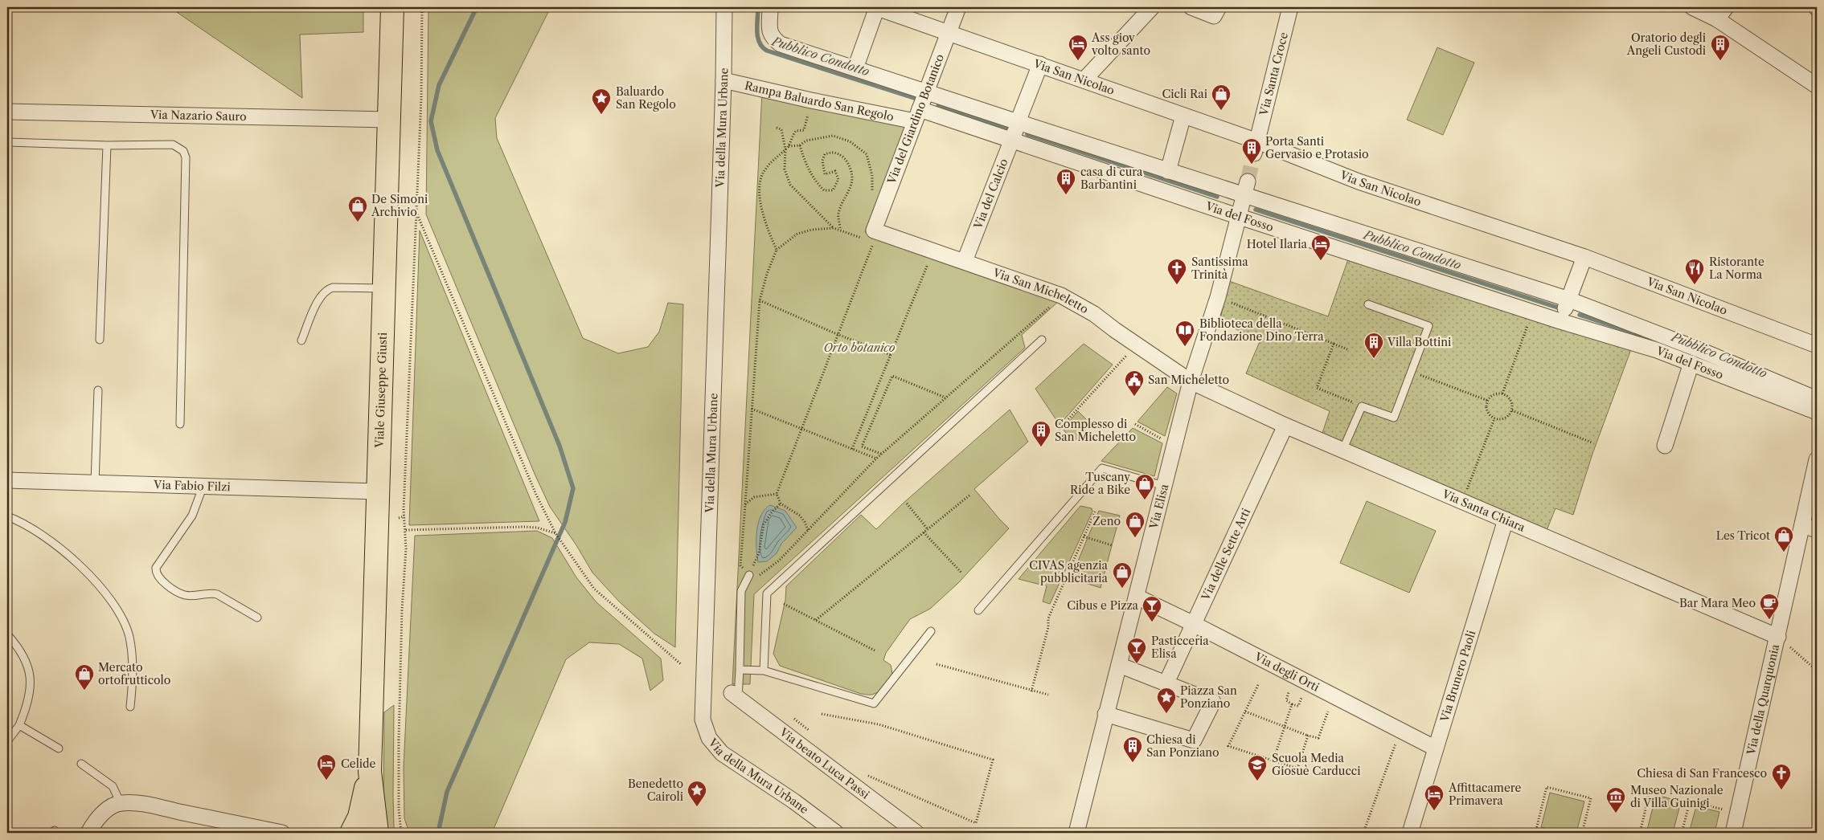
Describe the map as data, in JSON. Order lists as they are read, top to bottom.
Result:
{
  "streets": {
    "main road": ["Viale Giuseppe Giusti"],
    "street": [
      "Via Santa Croce",
      "Via San Nicolao",
      "Rampa Baluardo San Regolo",
      "Via Nazario Sauro",
      "Via del Giardino Botanico",
      "Via della Mura Urbane",
      "Via del Calcio",
      "Via del Fosso",
      "Via San Micheletto",
      "Via Fabio Filzi",
      "Via Elisa",
      "Via Santa Chiara",
      "Via delle Sette Arti",
      "Via degli Orti",
      "Via Brunero Paoli",
      "Via della Quarquonia",
      "Via beato Luca Passi"
    ]
  },
  "crossings": [
    ["Via Santa Croce", "Via San Nicolao"],
    ["Via San Nicolao", "Via del Giardino Botanico"],
    ["Via San Nicolao", "Via del Calcio"],
    ["Rampa Baluardo San Regolo", "Via del Giardino Botanico"],
    ["Rampa Baluardo San Regolo", "Via della Mura Urbane"],
    ["Rampa Baluardo San Regolo", "Via del Fosso"],
    ["Via Nazario Sauro", "Viale Giuseppe Giusti"],
    ["Via del Giardino Botanico", "Via del Fosso"],
    ["Via del Giardino Botanico", "Via San Micheletto"],
    ["Via del Calcio", "Via del Fosso"],
    ["Via del Calcio", "Via San Micheletto"],
    ["Via del Fosso", "Via Elisa"],
    ["Via San Micheletto", "Via Elisa"],
    ["Via San Micheletto", "Via Santa Chiara"],
    ["Viale Giuseppe Giusti", "Via Fabio Filzi"],
    ["Via Elisa", "Via Santa Chiara"],
    ["Via Elisa", "Via degli Orti"],
    ["Via Santa Chiara", "Via delle Sette Arti"],
    ["Via Santa Chiara", "Via Brunero Paoli"],
    ["Via Santa Chiara", "Via della Quarquonia"],
    ["Via delle Sette Arti", "Via degli Orti"],
    ["Via degli Orti", "Via Brunero Paoli"]
  ],
  "water": ["Pubblico Condotto"],
  "parks": ["Orto botanico"],
  "places": {
    "hotel": [
      "Ass giov volto santo",
      "Hotel Ilaria",
      "Celide",
      "Affittacamere Primavera"
    ],
    "building": [
      "Oratorio degli Angeli Custodi",
      "Porta Santi Gervasio e Protasio",
      "casa di cura Barbantini",
      "Villa Bottini",
      "Complesso di San Micheletto",
      "Chiesa di San Ponziano"
    ],
    "shop": [
      "Cicli Rai",
      "De Simoni Archivio",
      "Tuscany Ride a Bike",
      "Zeno",
      "Les Tricot",
      "CIVAS agenzia pubblicitaria",
      "Mercato ortofrutticolo"
    ],
    "place": ["Baluardo San Regolo", "Piazza San Ponziano", "Benedetto Cairoli"],
    "church": ["Santissima Trinità", "Chiesa di San Francesco"],
    "restaurant": ["Ristorante La Norma"],
    "library": ["Biblioteca della Fondazione Dino Terra"],
    "public building": ["San Micheletto"],
    "cafe": ["Bar Mara Meo"],
    "bar": ["Cibus e Pizza", "Pasticceria Elisa"],
    "school or university": ["Scuola Media Giosuè Carducci"],
    "museum": ["Museo Nazionale di Villa Guinigi"]
  }
}
